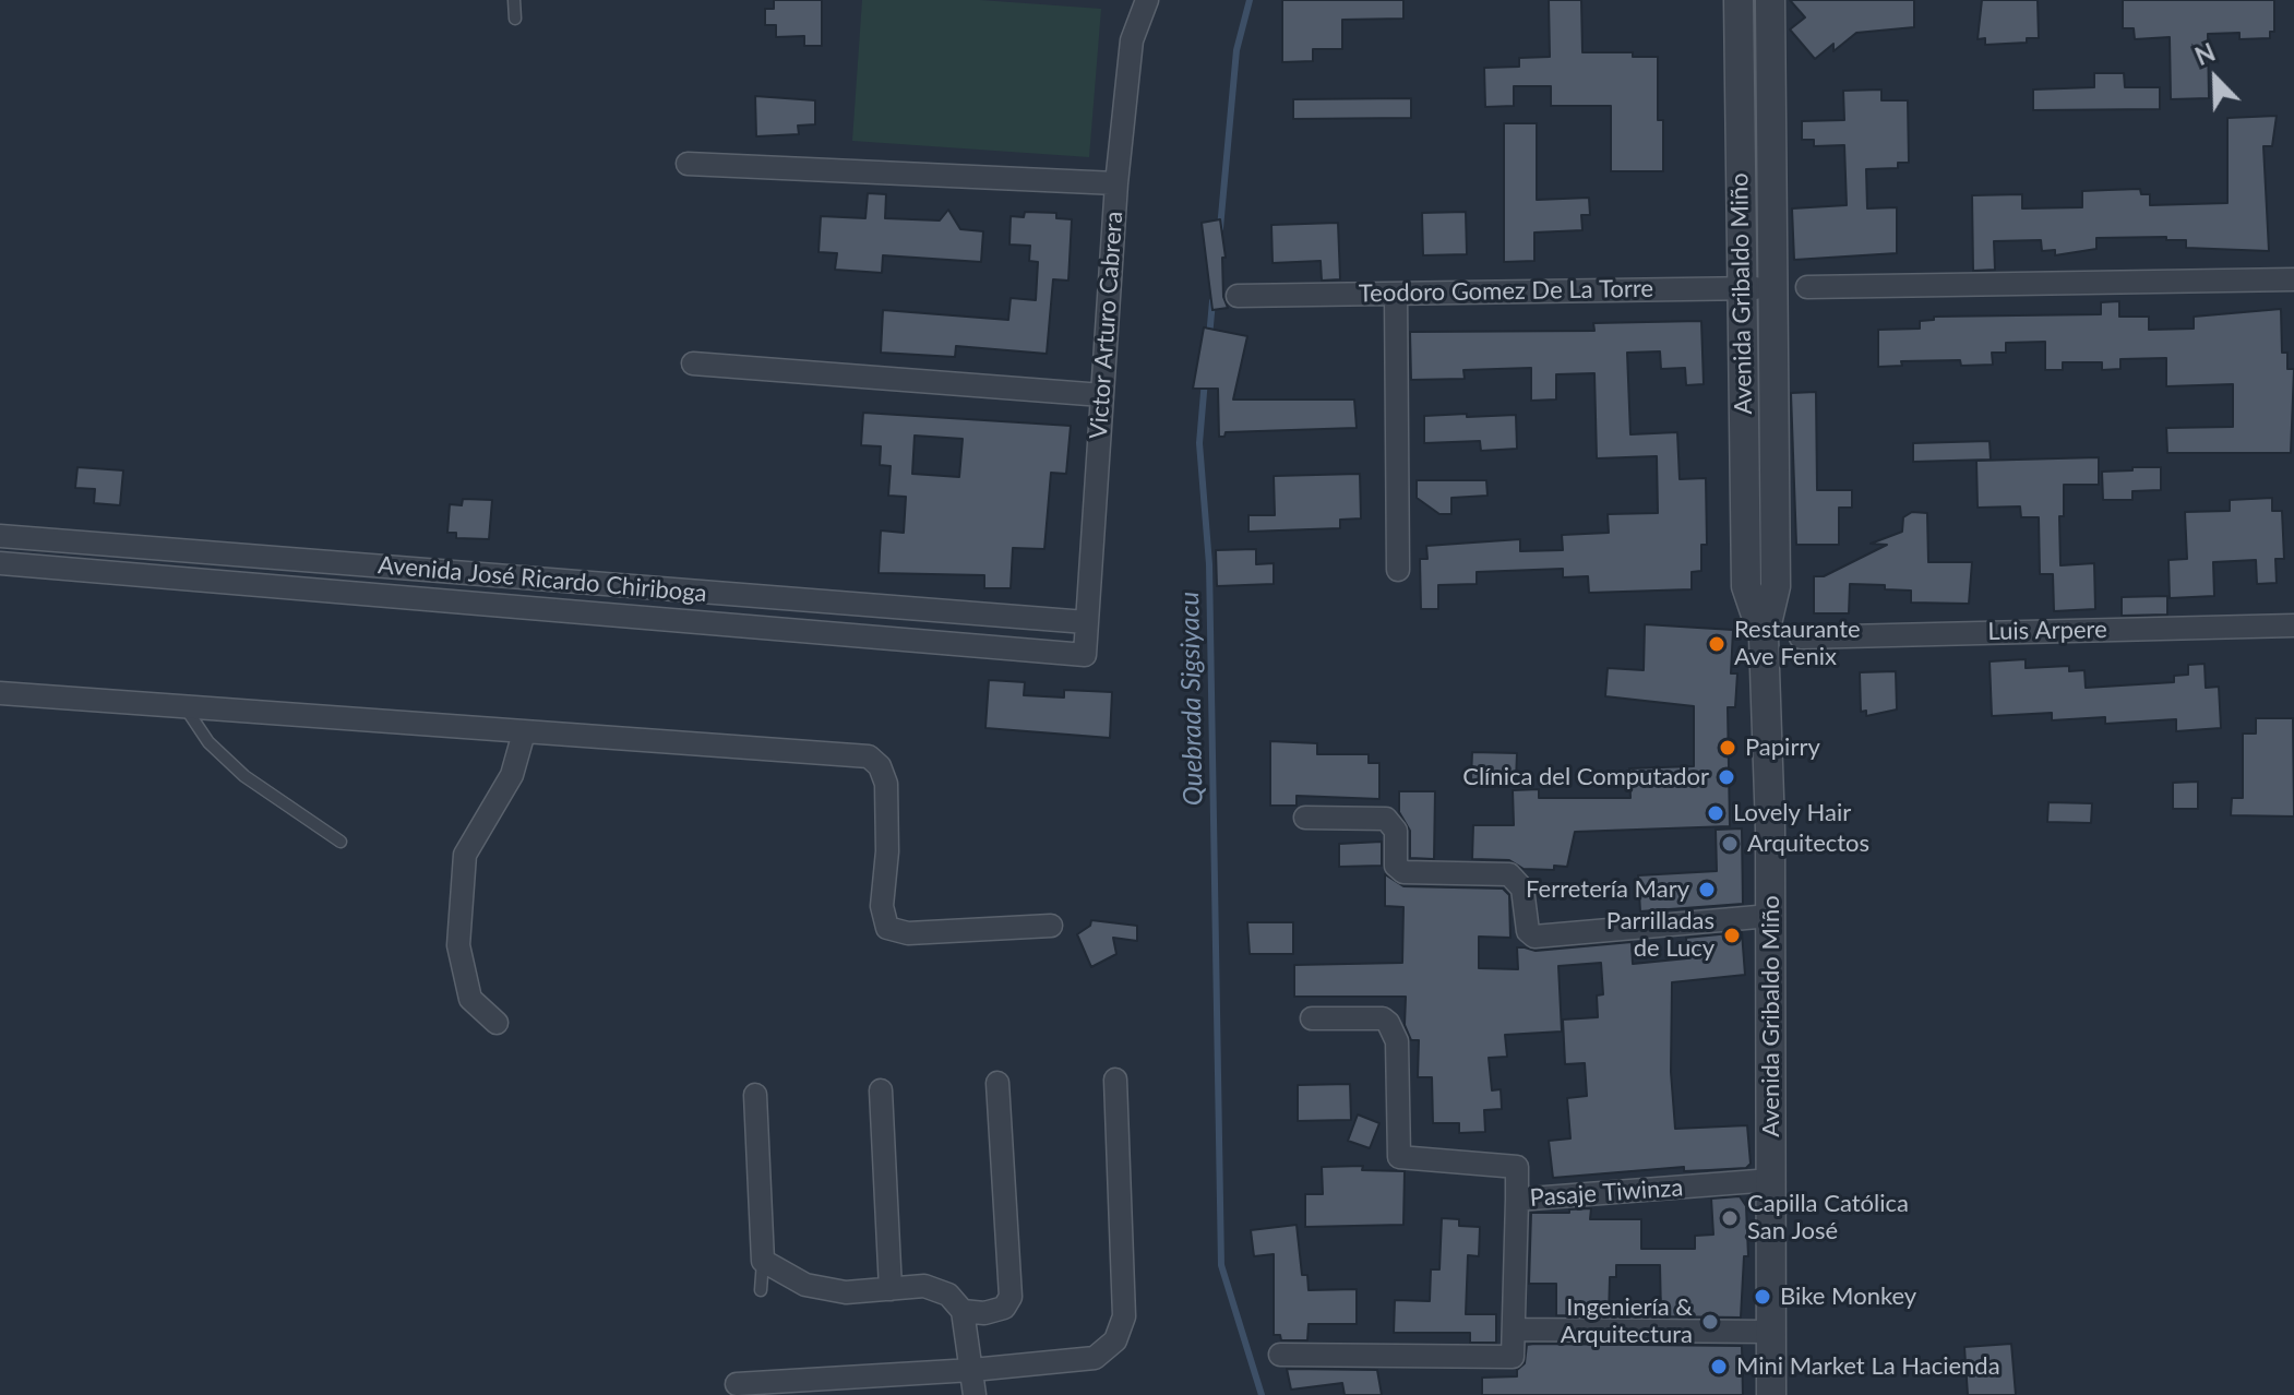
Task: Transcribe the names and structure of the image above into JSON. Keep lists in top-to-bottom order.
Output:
{
  "streets": {
    "street": [
      "Teodoro Gomez De La Torre",
      "Avenida Gribaldo Miño",
      "Victor Arturo Cabrera",
      "Avenida José Ricardo Chiriboga",
      "Luis Arpere",
      "Pasaje Tiwinza"
    ]
  },
  "crossings": [
    ["Teodoro Gomez De La Torre", "Avenida Gribaldo Miño"],
    ["Avenida Gribaldo Miño", "Pasaje Tiwinza"],
    ["Victor Arturo Cabrera", "Avenida José Ricardo Chiriboga"]
  ],
  "water": ["Quebrada Sigsiyacu"],
  "places": [
    "Restaurante Ave Fenix",
    "Papirry",
    "Clínica del Computador",
    "Lovely Hair",
    "Arquitectos",
    "Ferretería Mary",
    "Parrilladas de Lucy",
    "Capilla Católica San José",
    "Bike Monkey",
    "Ingeniería & Arquitectura",
    "Mini Market La Hacienda"
  ],
  "north": "top left"
}
